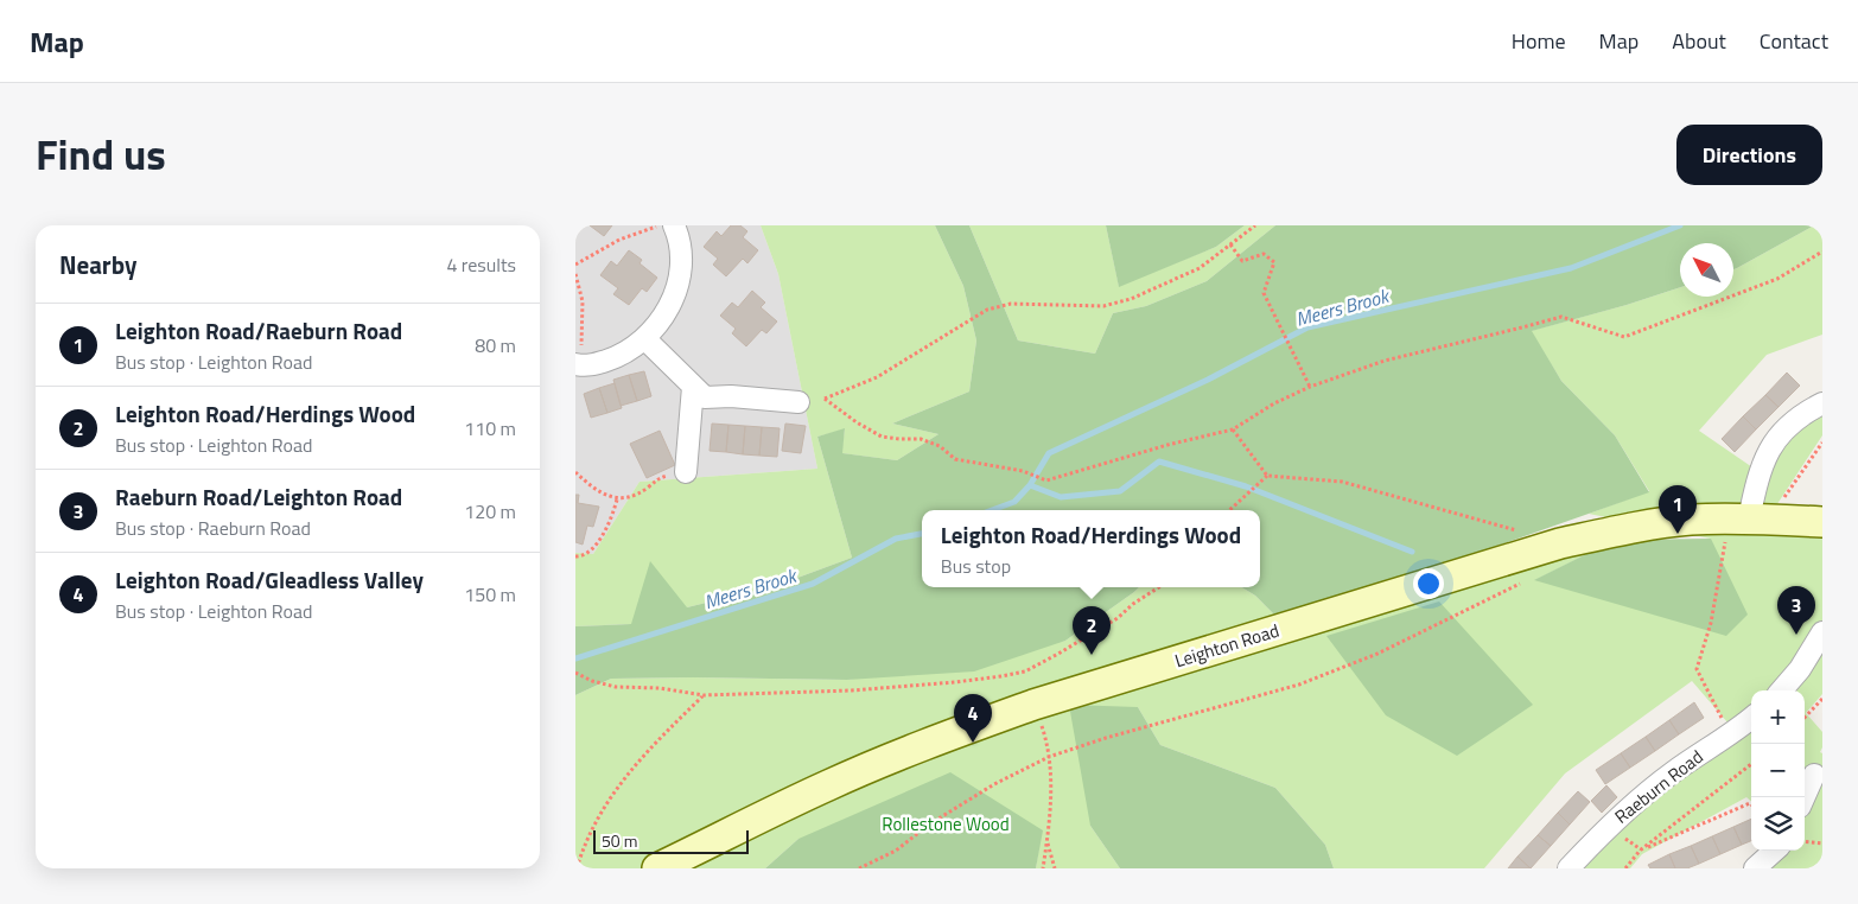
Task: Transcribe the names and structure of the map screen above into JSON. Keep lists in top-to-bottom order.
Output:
{
  "streets": {
    "street": ["Leighton Road", "Raeburn Road"]
  },
  "water": ["Meers Brook"],
  "parks": ["Rollestone Wood"],
  "scale_bar": "50 m",
  "north": "top left",
  "page": {
    "header": "Map",
    "nav": [
      "Home",
      "Map",
      "About",
      "Contact"
    ],
    "title": "Find us",
    "buttons": "Directions",
    "heading": ["Nearby", "4 results"],
    "list": [
      {
        "mark": "1",
        "name": "Leighton Road/Raeburn Road",
        "note": "Bus stop · Leighton Road",
        "value": "80 m"
      },
      {
        "mark": "2",
        "name": "Leighton Road/Herdings Wood",
        "note": "Bus stop · Leighton Road",
        "value": "110 m"
      },
      {
        "mark": "3",
        "name": "Raeburn Road/Leighton Road",
        "note": "Bus stop · Raeburn Road",
        "value": "120 m"
      },
      {
        "mark": "4",
        "name": "Leighton Road/Gleadless Valley",
        "note": "Bus stop · Leighton Road",
        "value": "150 m"
      }
    ],
    "pins": [
      "1",
      "3",
      "2",
      "4"
    ],
    "popup": ["Leighton Road/Herdings Wood", "Bus stop"],
    "map_buttons": ["+", "−"],
    "scale": "50 m"
  }
}
